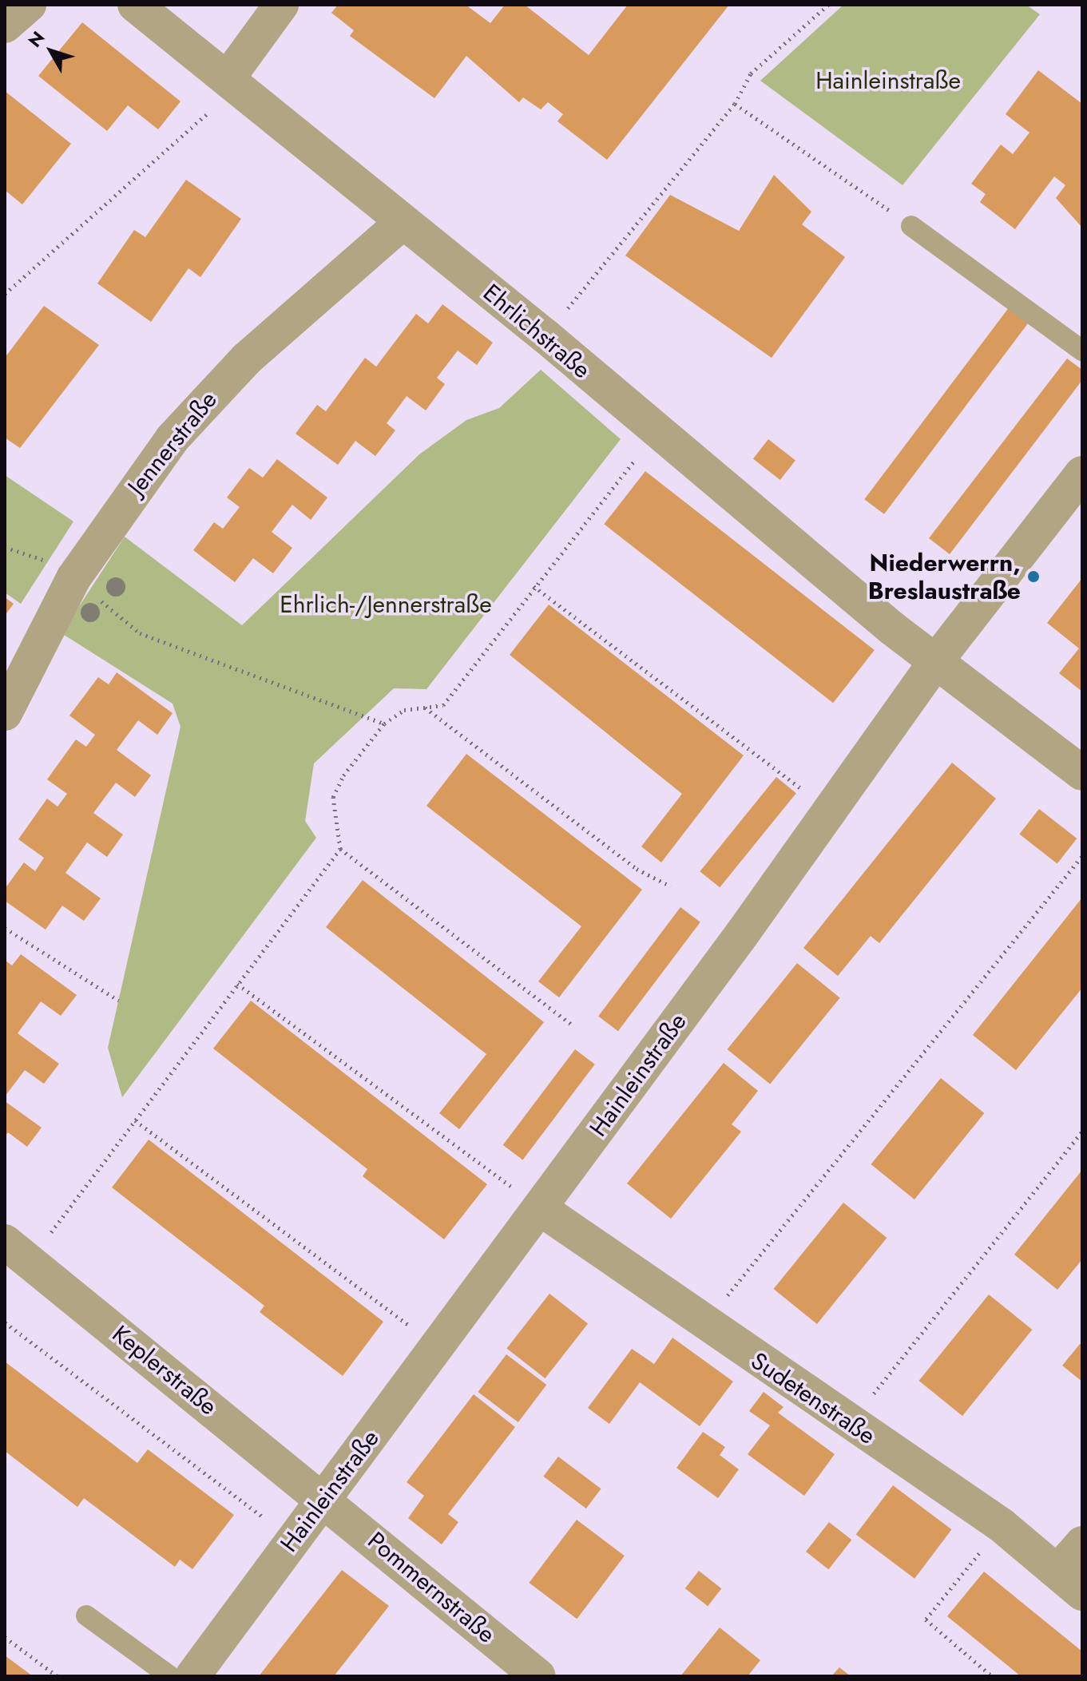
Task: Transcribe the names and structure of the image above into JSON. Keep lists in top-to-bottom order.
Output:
{
  "streets": {
    "street": [
      "Ehrlichstraße",
      "Jennerstraße",
      "Hainleinstraße",
      "Keplerstraße",
      "Sudetenstraße",
      "Pommernstraße"
    ]
  },
  "crossings": [
    ["Ehrlichstraße", "Jennerstraße"],
    ["Ehrlichstraße", "Hainleinstraße"],
    ["Hainleinstraße", "Keplerstraße"],
    ["Hainleinstraße", "Sudetenstraße"],
    ["Hainleinstraße", "Pommernstraße"],
    ["Keplerstraße", "Pommernstraße"]
  ],
  "parks": ["Hainleinstraße", "Ehrlich-/Jennerstraße"],
  "places": ["Niederwerrn, Breslaustraße"],
  "north": "top left"
}
